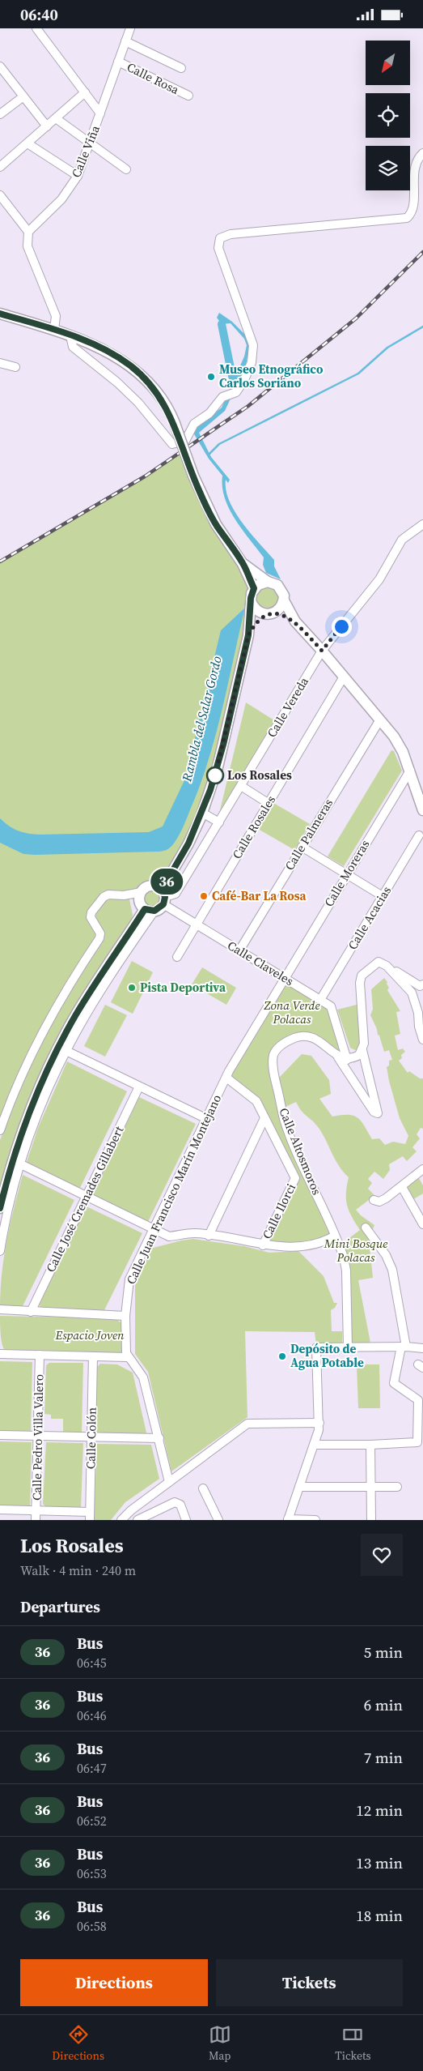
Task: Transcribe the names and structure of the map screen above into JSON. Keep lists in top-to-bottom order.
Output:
{
  "streets": {
    "street": [
      "Calle Rosa",
      "Calle Viña",
      "Calle Vereda",
      "Calle Rosales",
      "Calle Palmeras",
      "Calle Moreras",
      "Calle Acacias",
      "Calle Claveles",
      "Calle Altosmoros",
      "Calle Juan Francisco Marín Montejano",
      "Calle José Cremades Gillabert",
      "Calle Ilorci",
      "Calle Pedro Villa Valero",
      "Calle Colón"
    ]
  },
  "crossings": [
    ["Calle Rosa", "Calle Viña"],
    ["Calle Vereda", "Calle Claveles"],
    ["Calle Rosales", "Calle Claveles"],
    ["Calle Palmeras", "Calle Claveles"],
    ["Calle Moreras", "Calle Claveles"],
    ["Calle Moreras", "Calle Juan Francisco Marín Montejano"],
    ["Calle Acacias", "Calle Claveles"],
    ["Calle Claveles", "Calle Juan Francisco Marín Montejano"]
  ],
  "water": ["Rambla del Salar Gordo"],
  "parks": ["Zona Verde Polacas", "Mini Bosque Polacas", "Espacio Joven"],
  "places": [
    "Museo Etnográfico Carlos Soriano",
    "Los Rosales",
    "Café-Bar La Rosa",
    "Pista Deportiva",
    "Depósito de Agua Potable"
  ],
  "lines": ["bus line 36"],
  "north": "bottom left",
  "page": {
    "status": "06:40",
    "on_map": "36",
    "heading": [
      ["Los Rosales", "Walk · 4 min · 240 m"],
      "Departures"
    ],
    "list": [
      {
        "mark": "36",
        "name": "Bus",
        "note": "06:45",
        "value": "5 min"
      },
      {
        "mark": "36",
        "name": "Bus",
        "note": "06:46",
        "value": "6 min"
      },
      {
        "mark": "36",
        "name": "Bus",
        "note": "06:47",
        "value": "7 min"
      },
      {
        "mark": "36",
        "name": "Bus",
        "note": "06:52",
        "value": "12 min"
      },
      {
        "mark": "36",
        "name": "Bus",
        "note": "06:53",
        "value": "13 min"
      },
      {
        "mark": "36",
        "name": "Bus",
        "note": "06:58",
        "value": "18 min"
      }
    ],
    "buttons": ["Directions", "Tickets"],
    "tabs": ["Directions", "Map", "Tickets"]
  }
}
